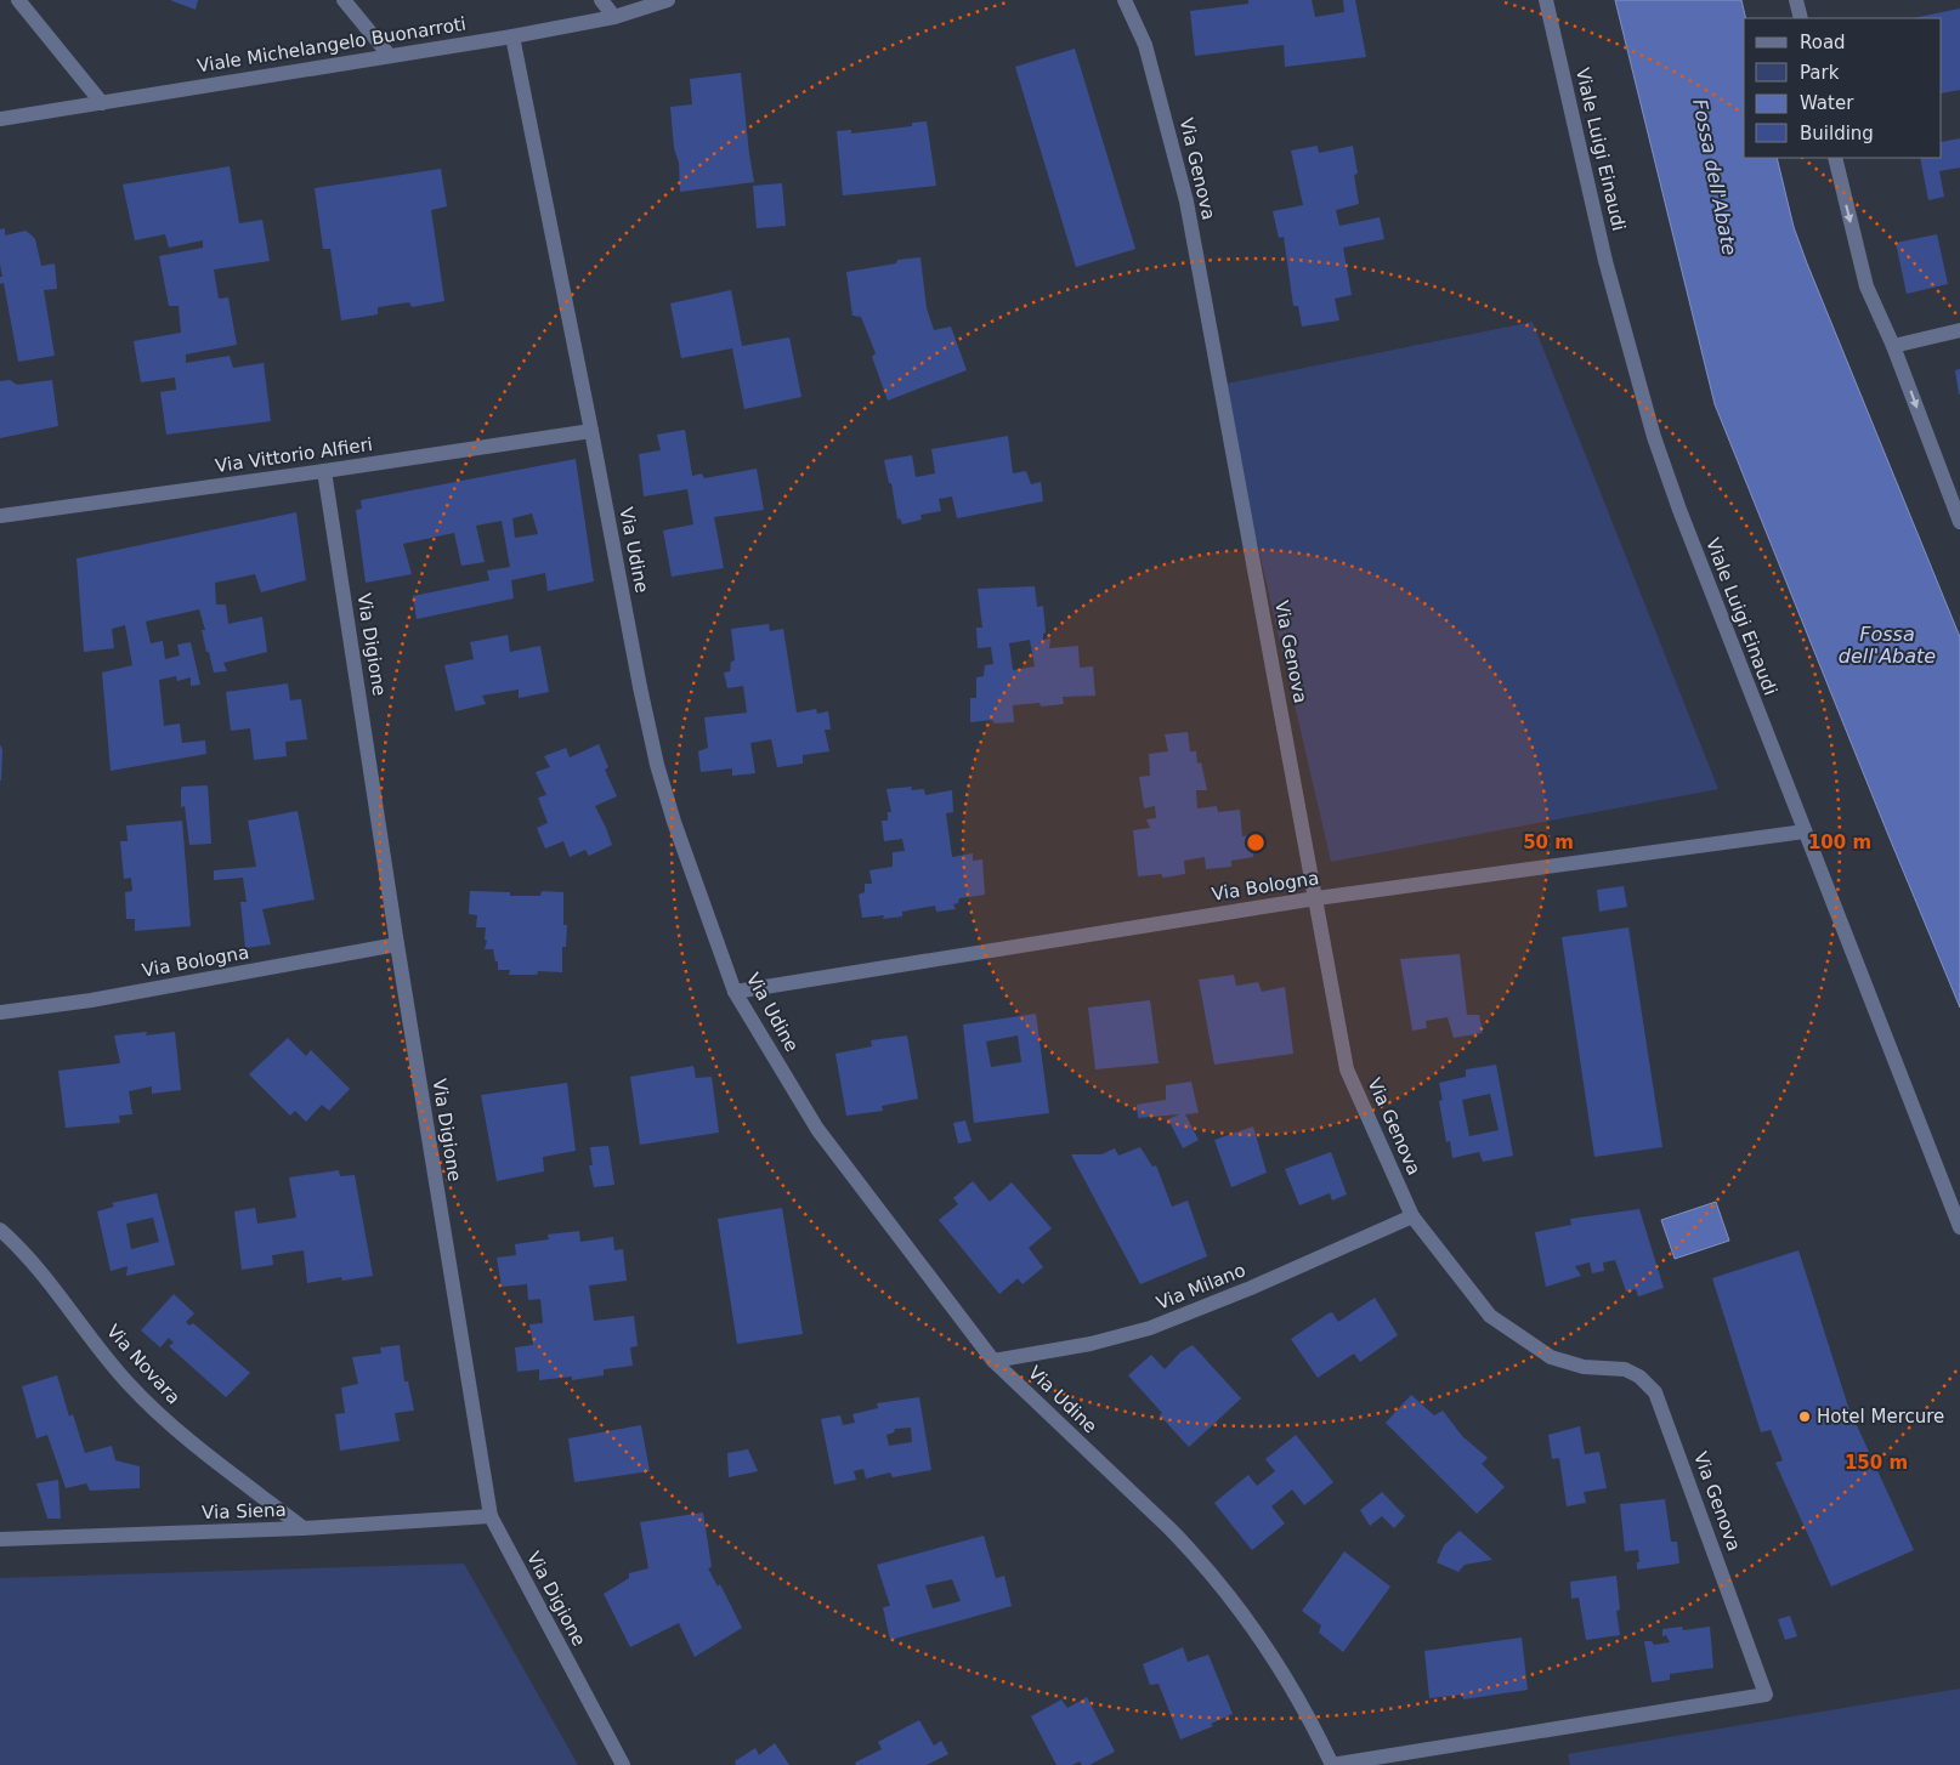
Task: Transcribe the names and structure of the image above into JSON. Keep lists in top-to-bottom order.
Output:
{
  "streets": {
    "street": [
      "Viale Michelangelo Buonarroti",
      "Viale Luigi Einaudi",
      "Via Genova",
      "Via Vittorio Alfieri",
      "Via Udine",
      "Via Digione",
      "Via Bologna",
      "Via Milano",
      "Via Novara",
      "Via Siena"
    ]
  },
  "crossings": [
    ["Viale Michelangelo Buonarroti", "Via Udine"],
    ["Viale Luigi Einaudi", "Via Bologna"],
    ["Via Genova", "Via Udine"],
    ["Via Genova", "Via Bologna"],
    ["Via Genova", "Via Milano"],
    ["Via Vittorio Alfieri", "Via Udine"],
    ["Via Vittorio Alfieri", "Via Digione"],
    ["Via Udine", "Via Bologna"],
    ["Via Udine", "Via Milano"],
    ["Via Digione", "Via Bologna"],
    ["Via Digione", "Via Siena"],
    ["Via Novara", "Via Siena"]
  ],
  "water": ["Fossa dell'Abate"],
  "places": ["Hotel Mercure"],
  "legend": [
    "Road",
    "Park",
    "Water",
    "Building"
  ],
  "rings": ["50 m", "100 m", "150 m"]
}
